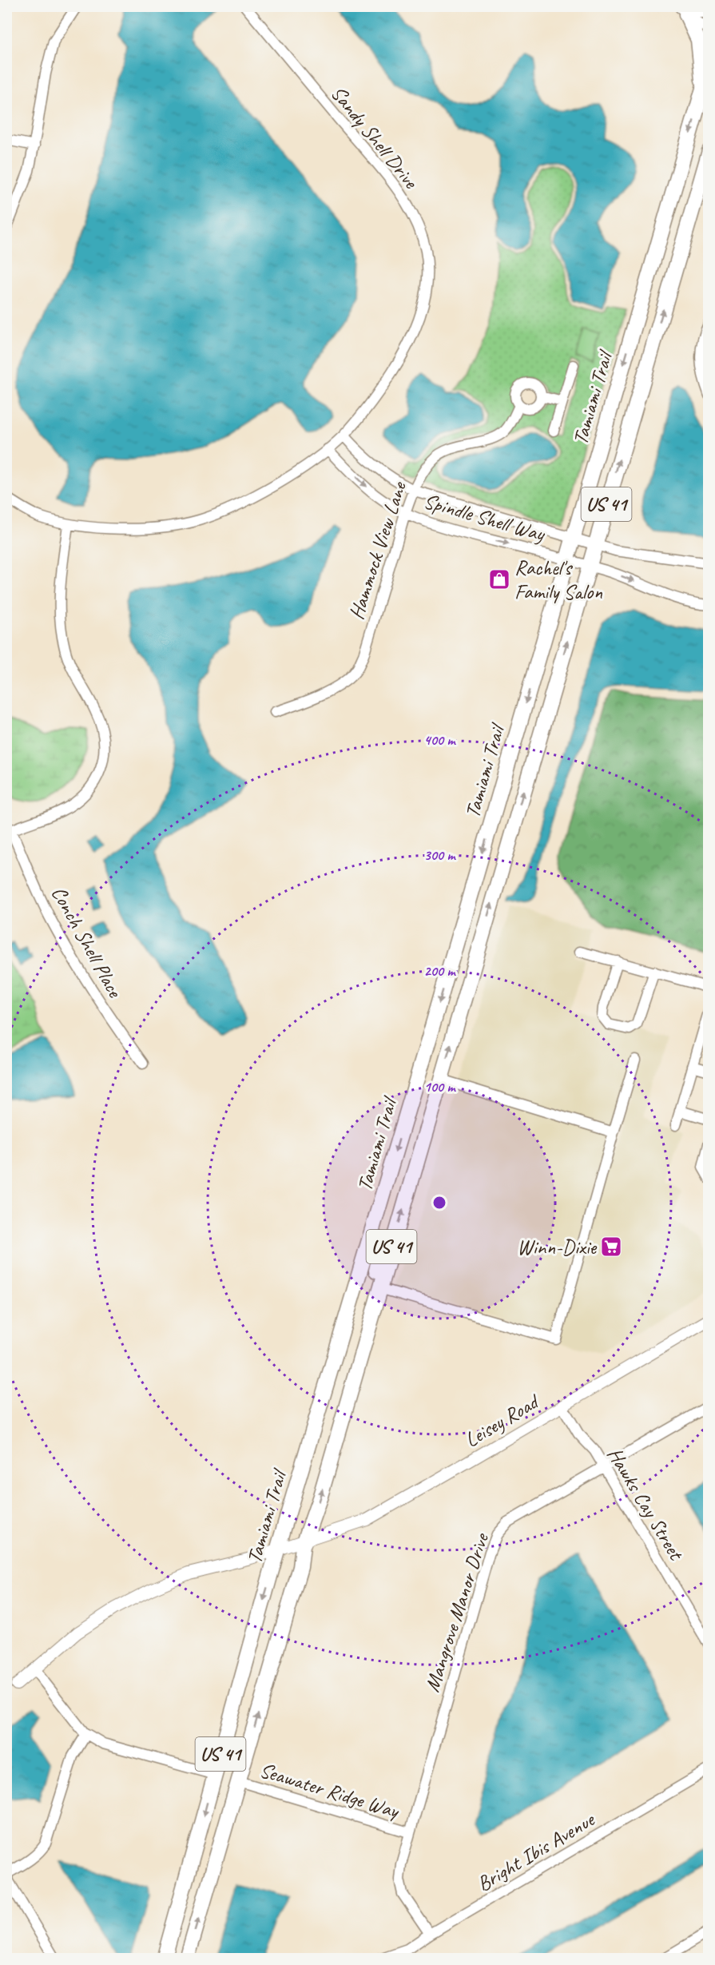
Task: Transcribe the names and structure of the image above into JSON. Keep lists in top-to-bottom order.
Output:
{
  "streets": {
    "main road": ["Tamiami Trail", "US 41"],
    "street": [
      "Sandy Shell Drive",
      "Spindle Shell Way",
      "Hammock View Lane",
      "Conch Shell Place",
      "Leisey Road",
      "Hawks Cay Street",
      "Mangrove Manor Drive",
      "Seawater Ridge Way",
      "Bright Ibis Avenue"
    ]
  },
  "crossings": [
    ["Sandy Shell Drive", "Spindle Shell Way"],
    ["Tamiami Trail", "Spindle Shell Way"],
    ["Tamiami Trail", "Leisey Road"],
    ["US 41", "Spindle Shell Way"],
    ["US 41", "Leisey Road"],
    ["US 41", "Seawater Ridge Way"],
    ["Spindle Shell Way", "Hammock View Lane"],
    ["Leisey Road", "Hawks Cay Street"],
    ["Hawks Cay Street", "Mangrove Manor Drive"],
    ["Mangrove Manor Drive", "Seawater Ridge Way"],
    ["Mangrove Manor Drive", "Bright Ibis Avenue"]
  ],
  "places": {
    "shop": ["Rachel's Family Salon"],
    "supermarket": ["Winn-Dixie"]
  },
  "rings": [
    "400 m",
    "300 m",
    "200 m",
    "100 m"
  ]
}
